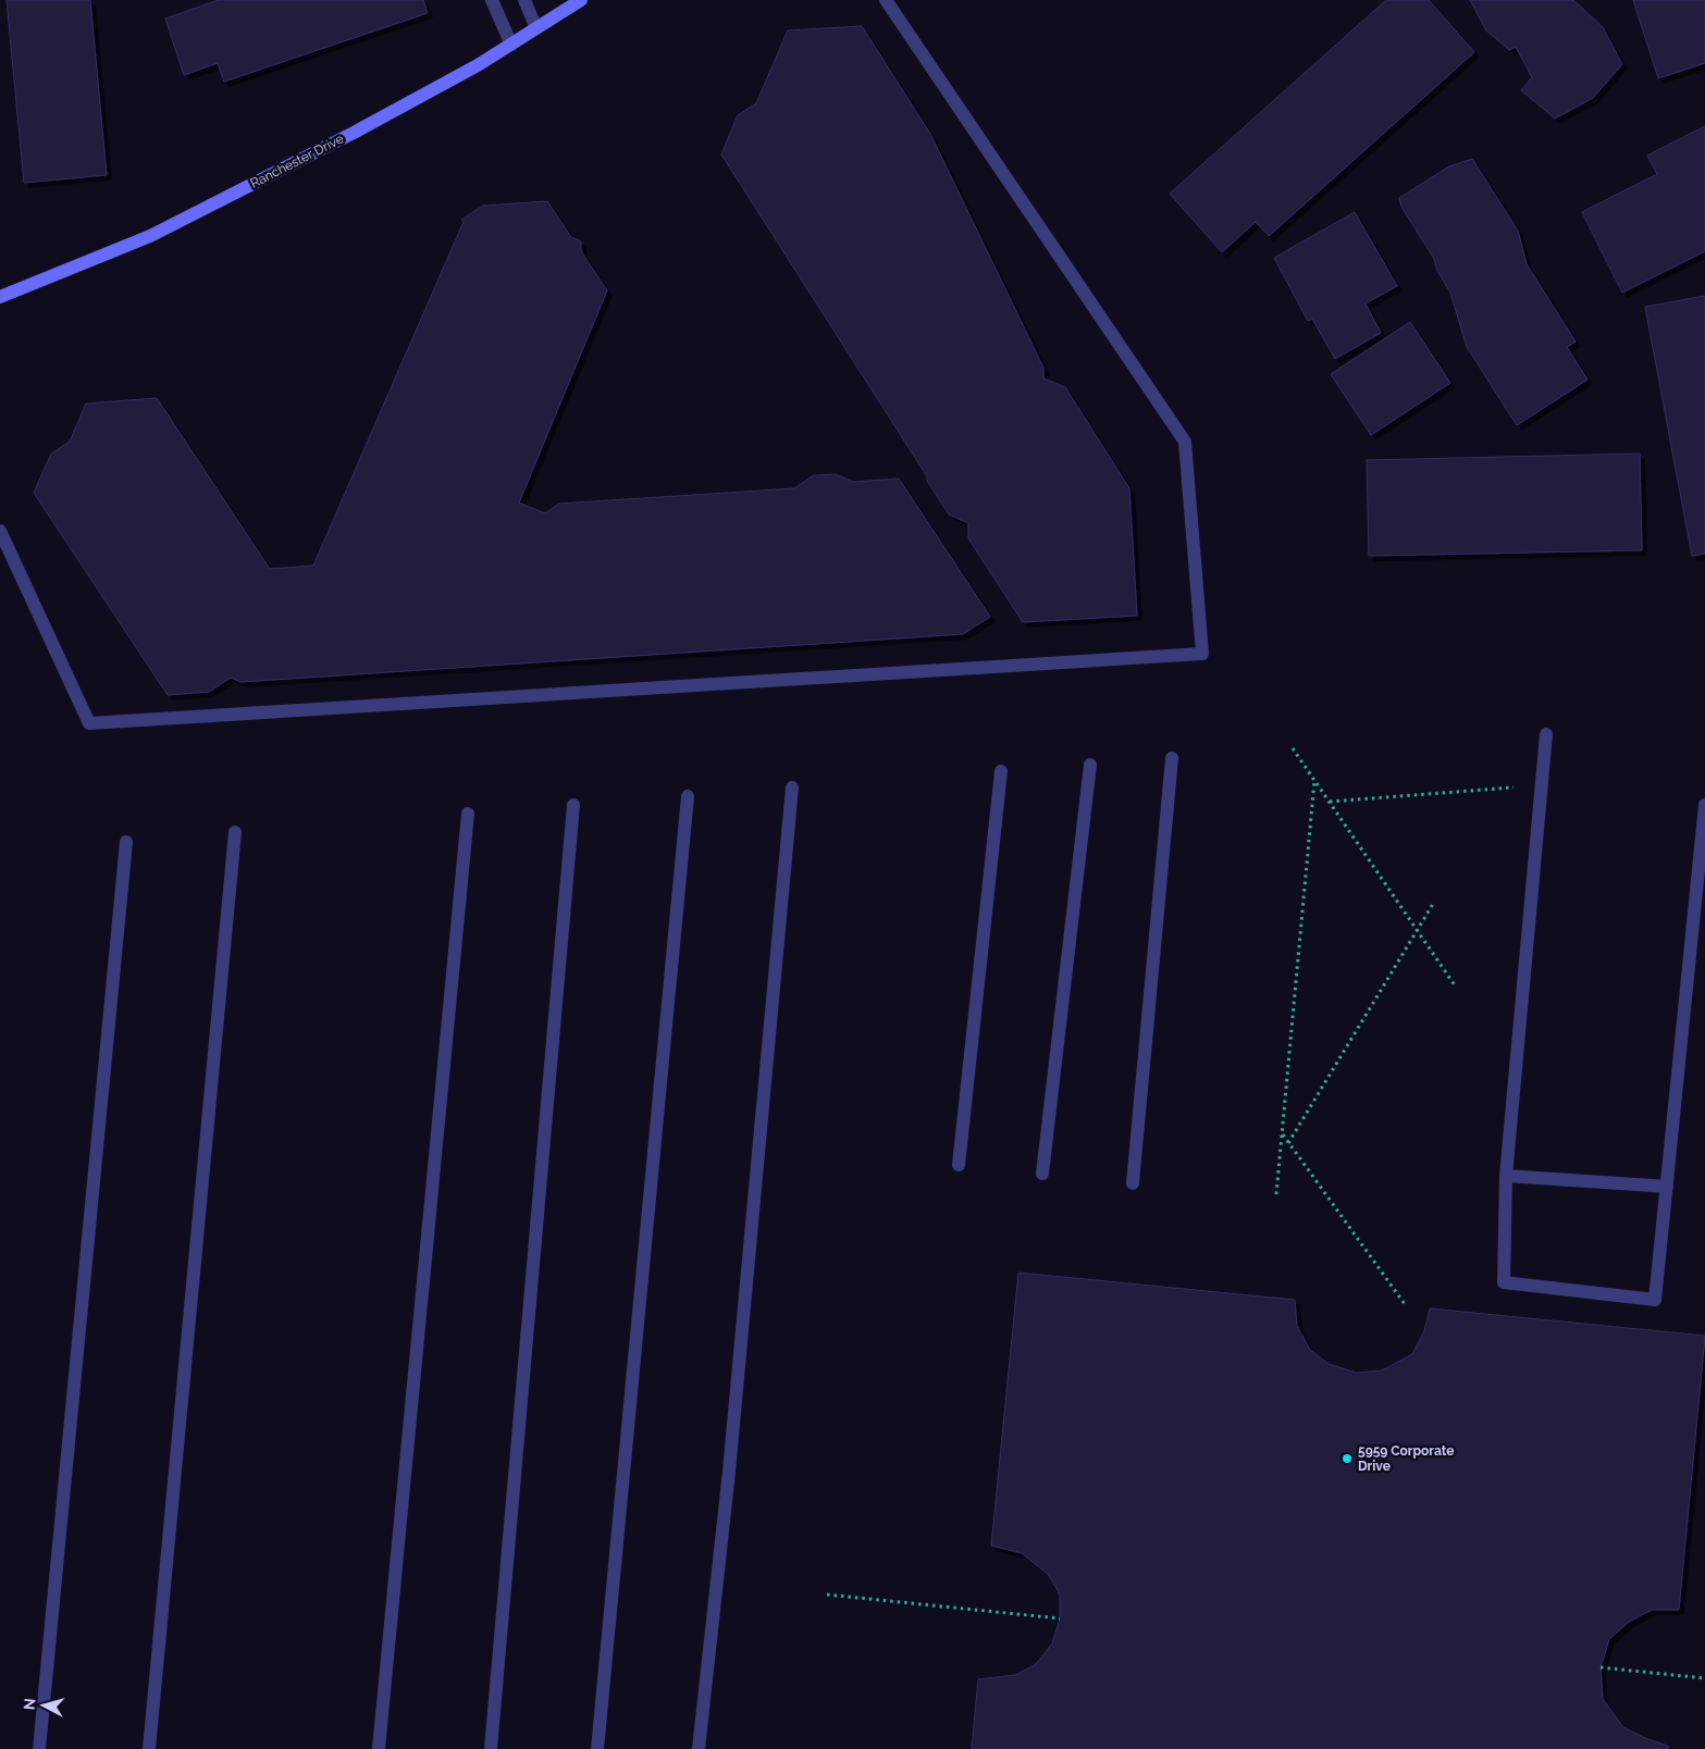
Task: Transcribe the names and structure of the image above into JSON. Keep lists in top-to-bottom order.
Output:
{
  "streets": {
    "street": ["Ranchester Drive"]
  },
  "places": ["5959 Corporate Drive"],
  "north": "left"
}
